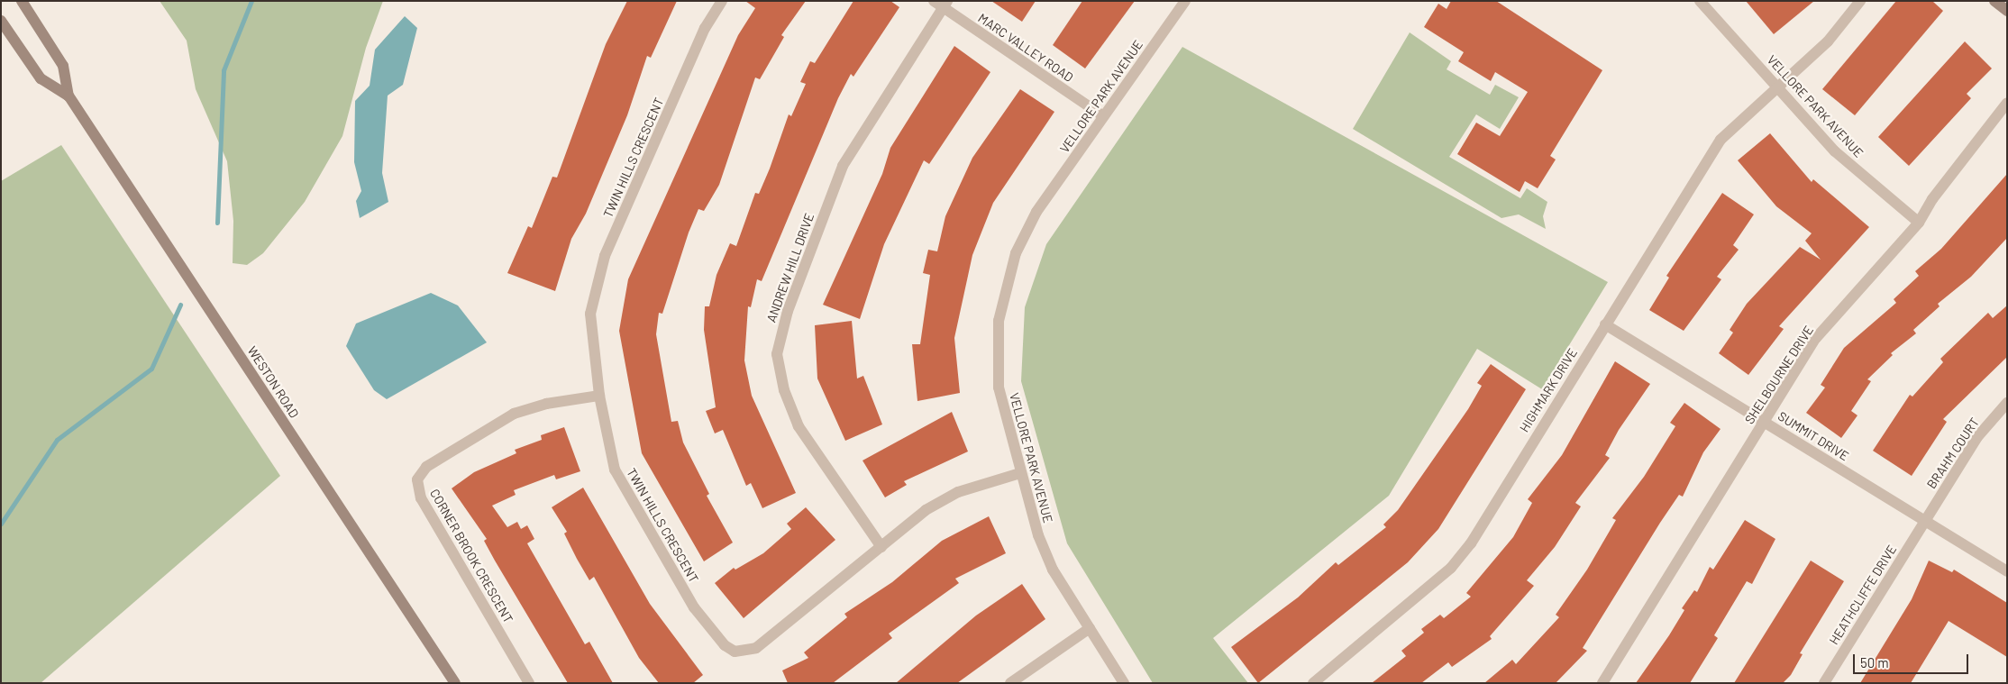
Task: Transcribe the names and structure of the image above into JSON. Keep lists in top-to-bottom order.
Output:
{
  "streets": {
    "main road": ["WESTON ROAD"],
    "street": [
      "MARC VALLEY ROAD",
      "VELLORE PARK AVENUE",
      "TWIN HILLS CRESCENT",
      "ANDREW HILL DRIVE",
      "SHELBOURNE DRIVE",
      "HIGHMARK DRIVE",
      "SUMMIT DRIVE",
      "BRAHM COURT",
      "CORNER BROOK CRESCENT",
      "HEATHCLIFFE DRIVE"
    ]
  },
  "crossings": [
    ["MARC VALLEY ROAD", "VELLORE PARK AVENUE"],
    ["MARC VALLEY ROAD", "ANDREW HILL DRIVE"],
    ["VELLORE PARK AVENUE", "TWIN HILLS CRESCENT"],
    ["VELLORE PARK AVENUE", "SHELBOURNE DRIVE"],
    ["VELLORE PARK AVENUE", "HIGHMARK DRIVE"],
    ["TWIN HILLS CRESCENT", "ANDREW HILL DRIVE"],
    ["TWIN HILLS CRESCENT", "CORNER BROOK CRESCENT"],
    ["SHELBOURNE DRIVE", "SUMMIT DRIVE"],
    ["HIGHMARK DRIVE", "SUMMIT DRIVE"],
    ["SUMMIT DRIVE", "BRAHM COURT"],
    ["SUMMIT DRIVE", "HEATHCLIFFE DRIVE"],
    ["BRAHM COURT", "HEATHCLIFFE DRIVE"]
  ],
  "scale_bar": "50 m"
}
